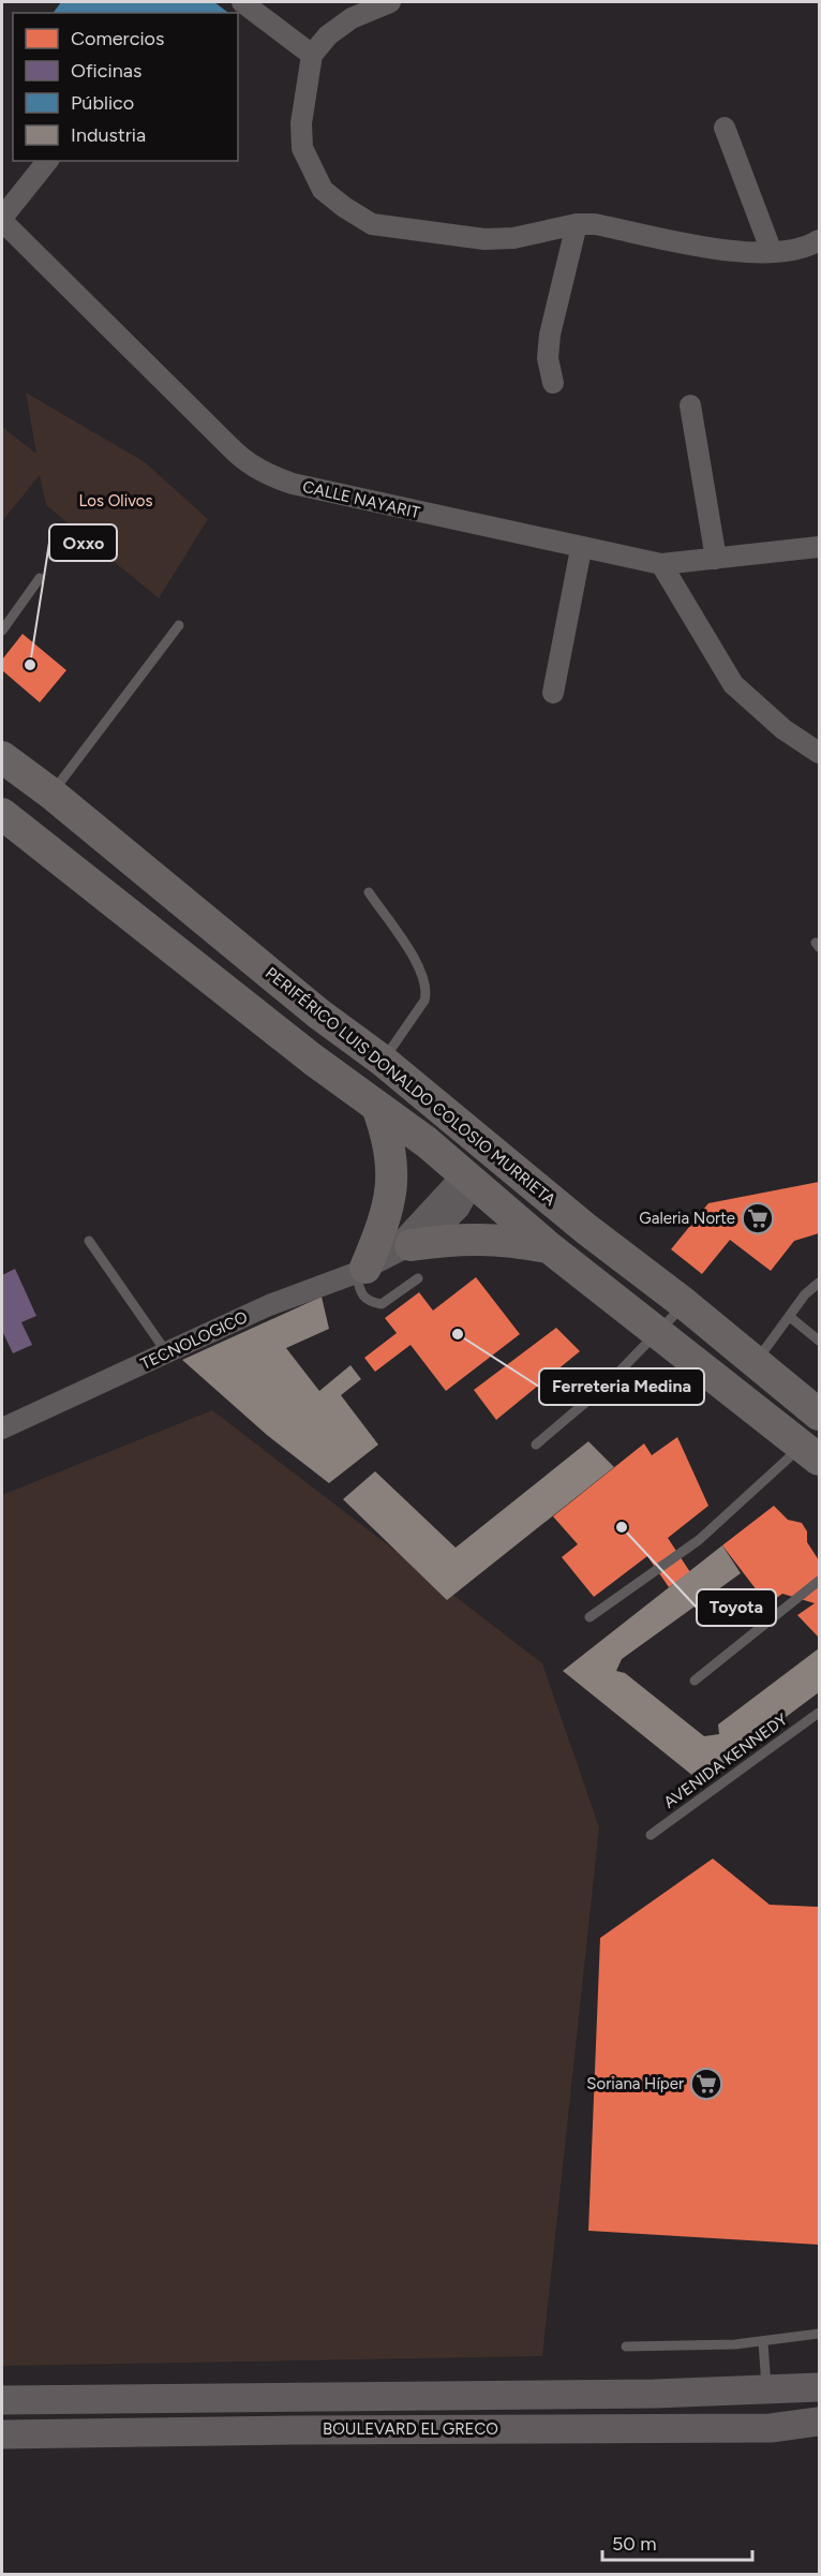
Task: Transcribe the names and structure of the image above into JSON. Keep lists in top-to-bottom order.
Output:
{
  "streets": {
    "main road": ["PERIFÉRICO LUIS DONALDO COLOSIO MURRIETA", "BOULEVARD EL GRECO"],
    "street": ["CALLE NAYARIT", "TECNOLOGICO"],
    "lane": ["AVENIDA KENNEDY"]
  },
  "crossings": [
    ["PERIFÉRICO LUIS DONALDO COLOSIO MURRIETA", "TECNOLOGICO"]
  ],
  "parks": ["Los Olivos"],
  "places": {
    "other": ["Oxxo", "Ferreteria Medina", "Toyota"],
    "supermarket": ["Galeria Norte", "Soriana Híper"]
  },
  "legend": [
    "Comercios",
    "Oficinas",
    "Público",
    "Industria"
  ],
  "scale_bar": "50 m"
}
